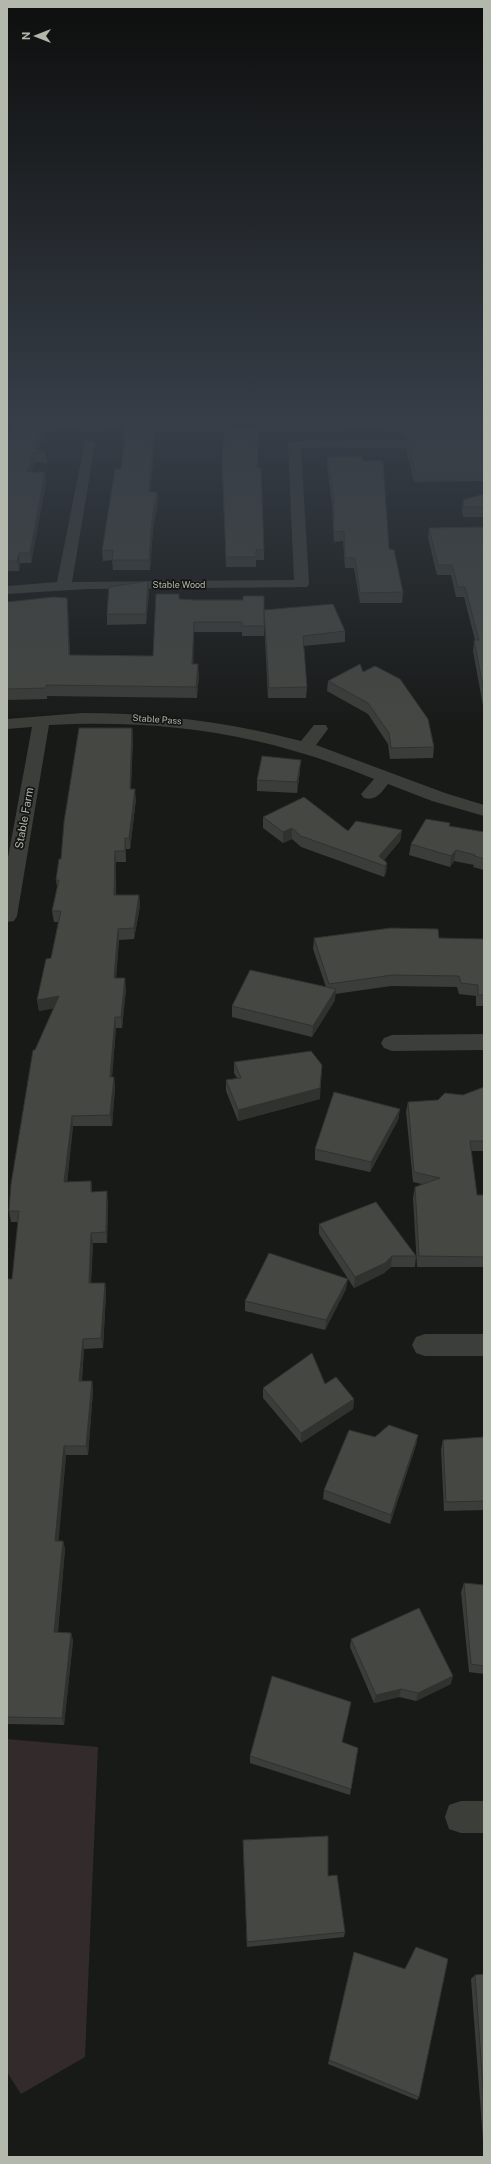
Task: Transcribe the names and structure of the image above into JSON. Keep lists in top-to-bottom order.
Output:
{
  "streets": {
    "street": ["Stable Wood", "Stable Pass", "Stable Farm"]
  },
  "crossings": [
    ["Stable Pass", "Stable Farm"]
  ],
  "north": "left"
}
